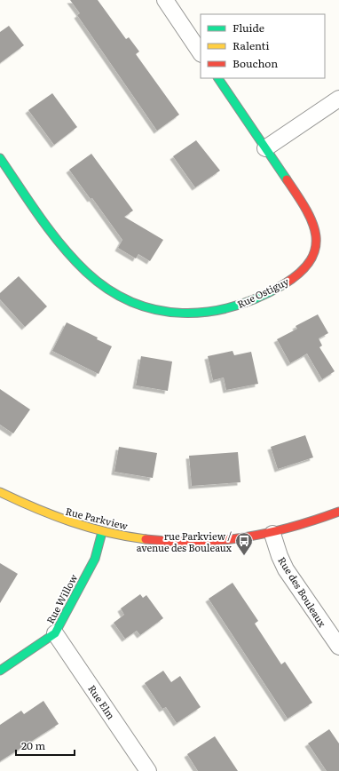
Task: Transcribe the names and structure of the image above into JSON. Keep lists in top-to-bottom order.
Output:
{
  "streets": {
    "street": [
      "Rue Ostiguy",
      "Rue Parkview",
      "Rue des Bouleaux",
      "Rue Willow",
      "Rue Elm"
    ]
  },
  "crossings": [
    ["Rue Parkview", "Rue des Bouleaux"],
    ["Rue Parkview", "Rue Willow"],
    ["Rue Willow", "Rue Elm"]
  ],
  "places": {
    "bus stop": ["rue Parkview / avenue des Bouleaux"]
  },
  "legend": ["Fluide", "Ralenti", "Bouchon"],
  "scale_bar": "20 m"
}
